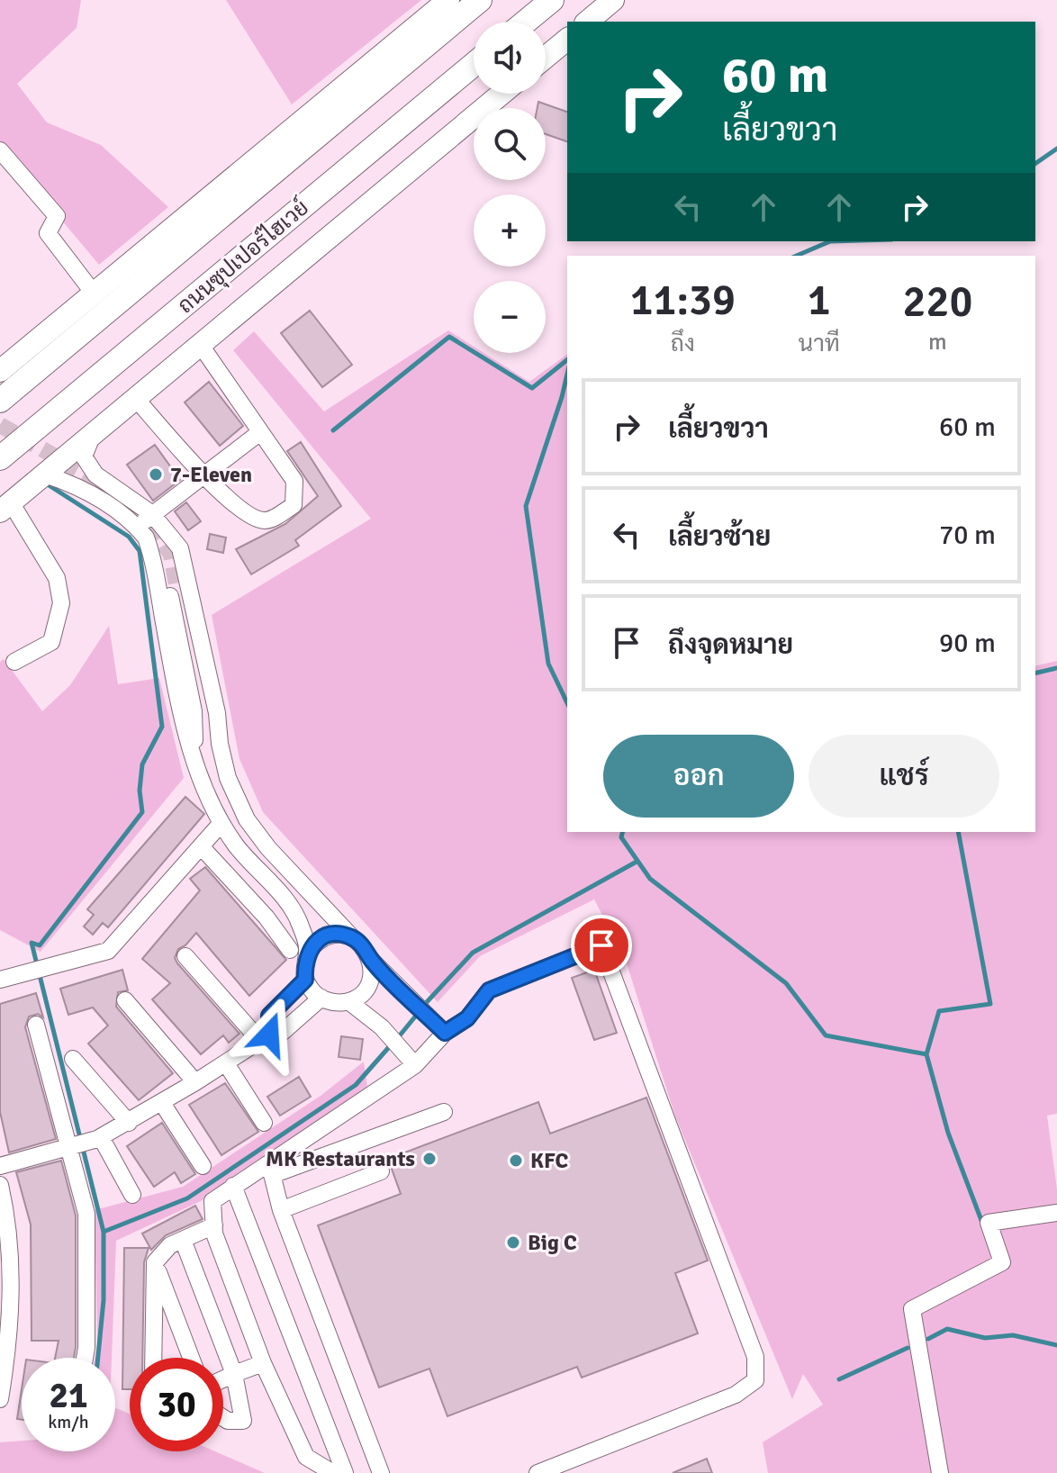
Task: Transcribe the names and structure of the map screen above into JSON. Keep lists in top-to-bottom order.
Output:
{
  "streets": {
    "highway": ["ถนนซุปเปอร์ไฮเวย์"]
  },
  "places": [
    "7-Eleven",
    "MK Restaurants",
    "KFC",
    "Big C"
  ],
  "page": {
    "map_buttons": ["+", "−"],
    "turn": ["60 m", "เลี้ยวขวา"],
    "eta": [
      "11:39",
      "ถึง",
      "1",
      "นาที",
      "220",
      "m"
    ],
    "list": [
      {
        "name": "เลี้ยวขวา",
        "value": "60 m"
      },
      {
        "name": "เลี้ยวซ้าย",
        "value": "70 m"
      },
      {
        "name": "ถึงจุดหมาย",
        "value": "90 m"
      }
    ],
    "buttons": ["ออก", "แชร์"],
    "speed": "21 km/h",
    "limit": "30"
  }
}
